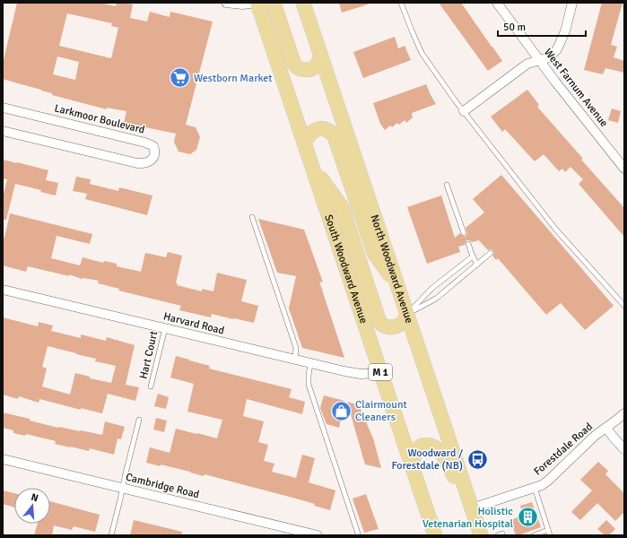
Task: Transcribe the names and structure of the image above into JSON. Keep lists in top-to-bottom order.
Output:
{
  "streets": {
    "main road": ["South Woodward Avenue", "North Woodward Avenue", "M 1"],
    "street": [
      "West Farnum Avenue",
      "Larkmoor Boulevard",
      "Harvard Road",
      "Forestdale Road",
      "Cambridge Road"
    ],
    "lane": ["Hart Court"]
  },
  "crossings": [
    ["South Woodward Avenue", "Harvard Road"],
    ["North Woodward Avenue", "Forestdale Road"],
    ["Harvard Road", "Hart Court"]
  ],
  "places": {
    "supermarket": ["Westborn Market"],
    "shop": ["Clairmount Cleaners"],
    "bus stop": ["Woodward / Forestdale (NB)"],
    "building": ["Holistic Vetenarian Hospital"]
  },
  "scale_bar": "50 m",
  "north": "top"
}
